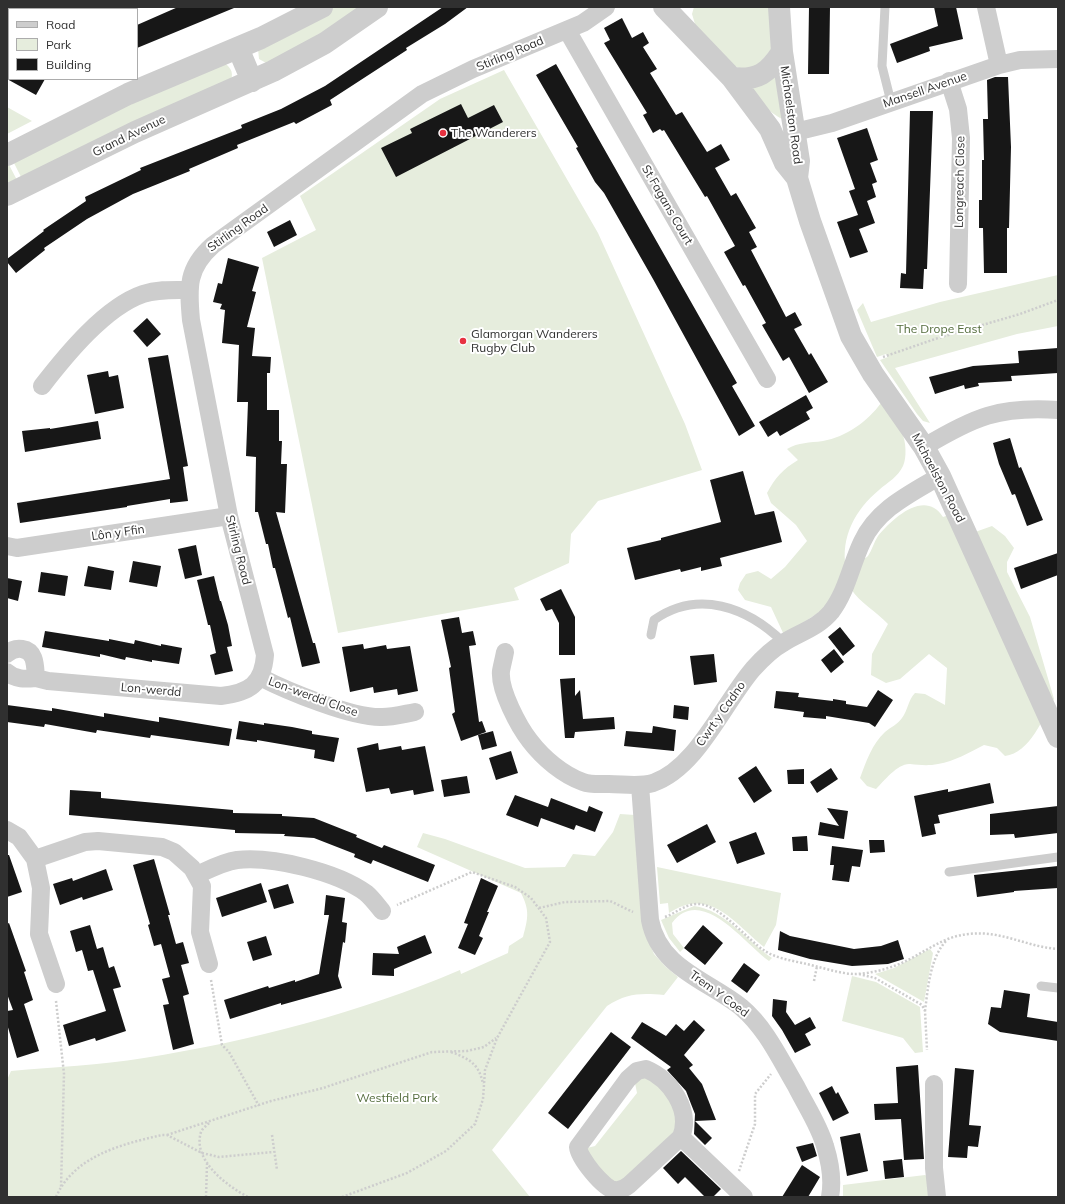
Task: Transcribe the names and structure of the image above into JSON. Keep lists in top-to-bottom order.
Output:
{
  "streets": {
    "street": [
      "Stirling Road",
      "Mansell Avenue",
      "Michaelston Road",
      "Grand Avenue",
      "Longreach Close",
      "St Fagans Court",
      "Lôn y Ffin",
      "Lon-werdd",
      "Lon-werdd Close",
      "Cwrt y Cadno",
      "Trem Y Coed"
    ]
  },
  "crossings": [
    ["Stirling Road", "St Fagans Court"],
    ["Stirling Road", "Lôn y Ffin"],
    ["Stirling Road", "Lon-werdd"],
    ["Stirling Road", "Lon-werdd Close"],
    ["Mansell Avenue", "Michaelston Road"],
    ["Mansell Avenue", "Longreach Close"],
    ["Michaelston Road", "Cwrt y Cadno"],
    ["Lon-werdd", "Lon-werdd Close"],
    ["Cwrt y Cadno", "Trem Y Coed"]
  ],
  "parks": ["The Drope East", "Westfield Park"],
  "places": ["The Wanderers", "Glamorgan Wanderers Rugby Club"],
  "legend": ["Road", "Park", "Building"]
}
